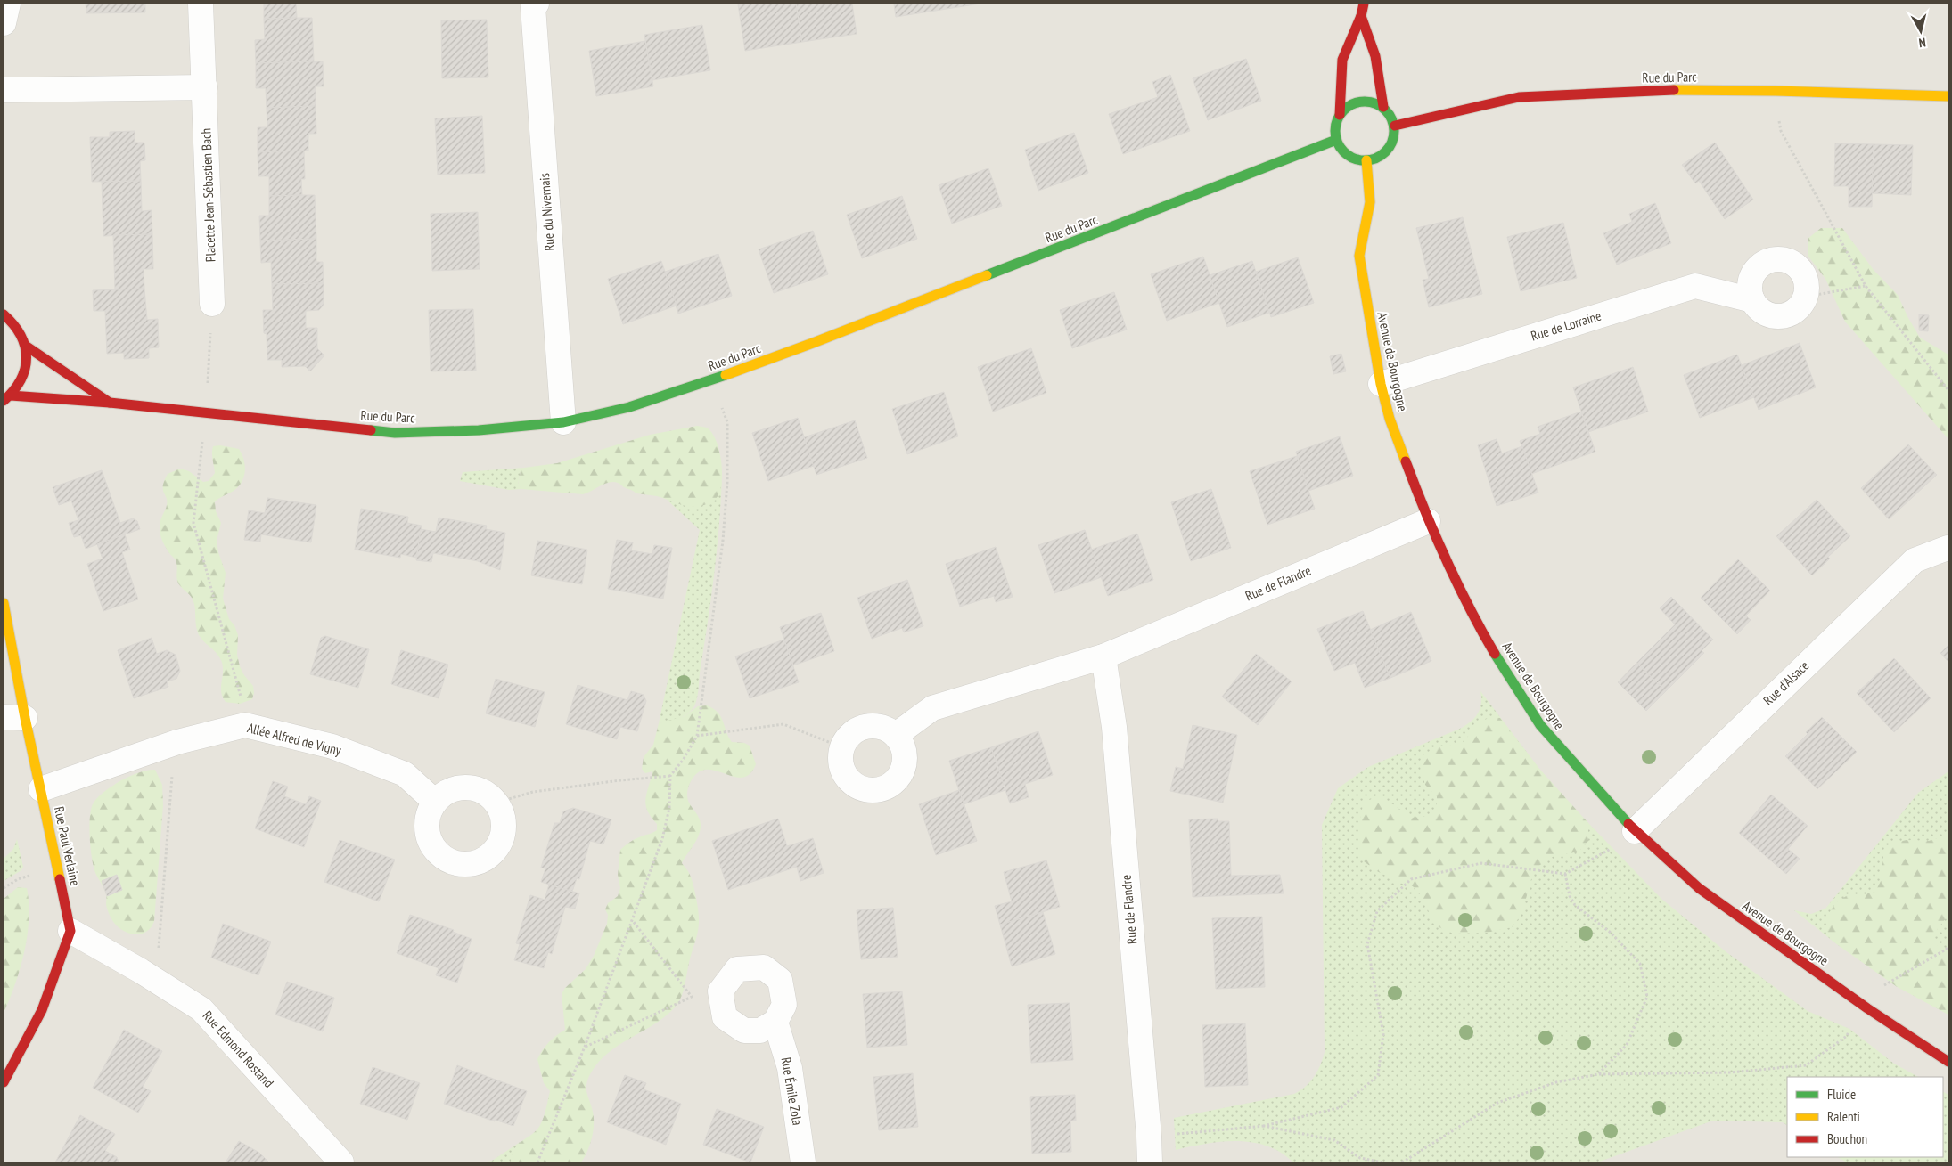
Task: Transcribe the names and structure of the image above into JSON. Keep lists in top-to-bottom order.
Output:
{
  "streets": {
    "street": [
      "Rue du Parc",
      "Placette Jean-Sébastien Bach",
      "Rue du Nivernais",
      "Rue de Lorraine",
      "Avenue de Bourgogne",
      "Rue de Flandre",
      "Rue d'Alsace",
      "Allée Alfred de Vigny",
      "Rue Paul Verlaine",
      "Rue Edmond Rostand",
      "Rue Émile Zola"
    ]
  },
  "crossings": [
    ["Rue du Parc", "Rue du Nivernais"],
    ["Rue du Parc", "Avenue de Bourgogne"],
    ["Rue de Lorraine", "Avenue de Bourgogne"],
    ["Avenue de Bourgogne", "Rue de Flandre"],
    ["Avenue de Bourgogne", "Rue d'Alsace"],
    ["Allée Alfred de Vigny", "Rue Paul Verlaine"],
    ["Rue Paul Verlaine", "Rue Edmond Rostand"]
  ],
  "legend": ["Fluide", "Ralenti", "Bouchon"],
  "north": "bottom"
}
